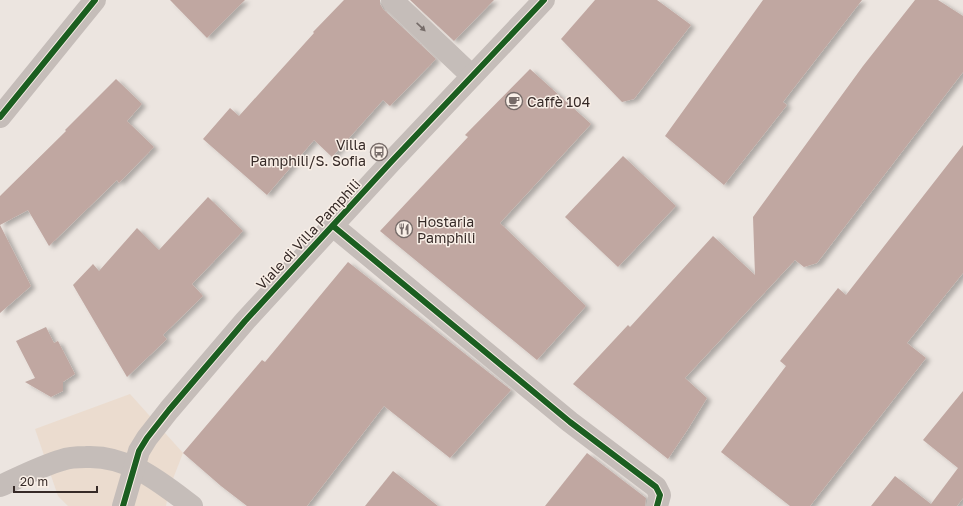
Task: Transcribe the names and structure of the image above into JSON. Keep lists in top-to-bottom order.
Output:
{
  "streets": {
    "street": ["Viale di Villa Pamphili"]
  },
  "places": {
    "cafe": ["Caffè 104"],
    "bus stop": ["Villa Pamphili/S. Sofia"],
    "restaurant": ["Hostaria Pamphili"]
  },
  "scale_bar": "20 m"
}
